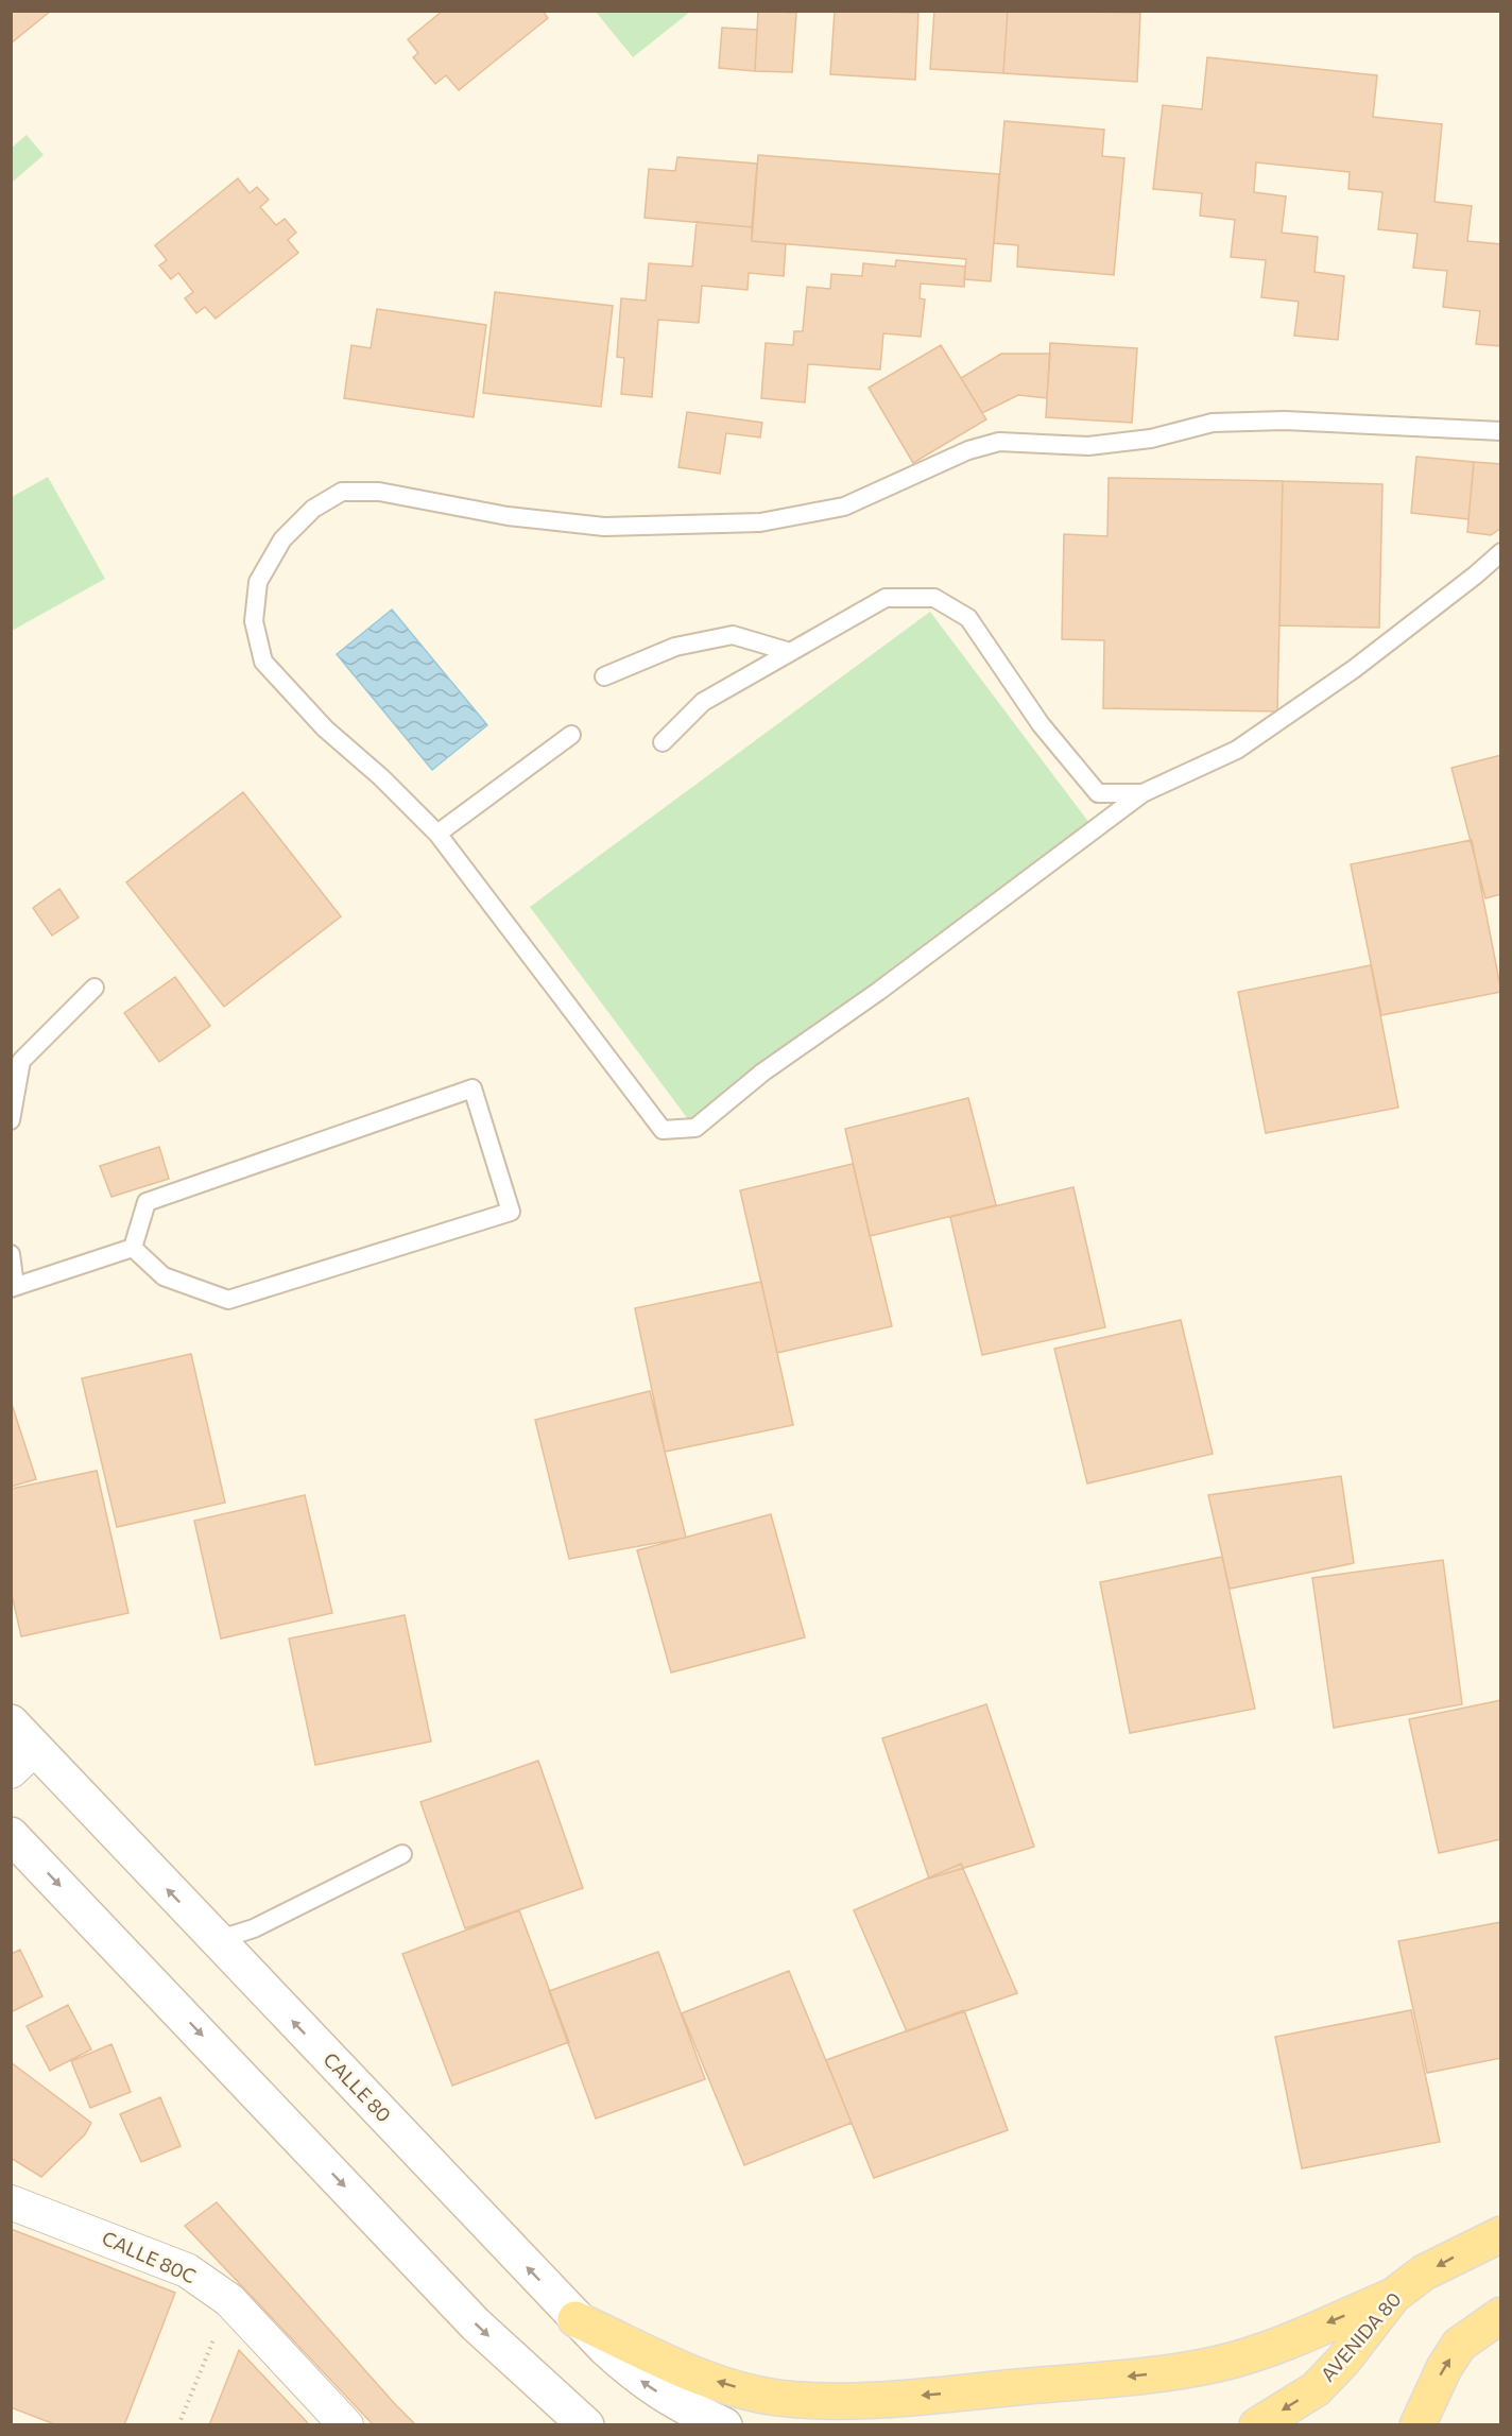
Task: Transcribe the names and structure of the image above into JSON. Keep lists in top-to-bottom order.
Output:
{
  "streets": {
    "main road": ["CALLE 80", "AVENIDA 80"],
    "street": ["CALLE 80C"]
  }
}
